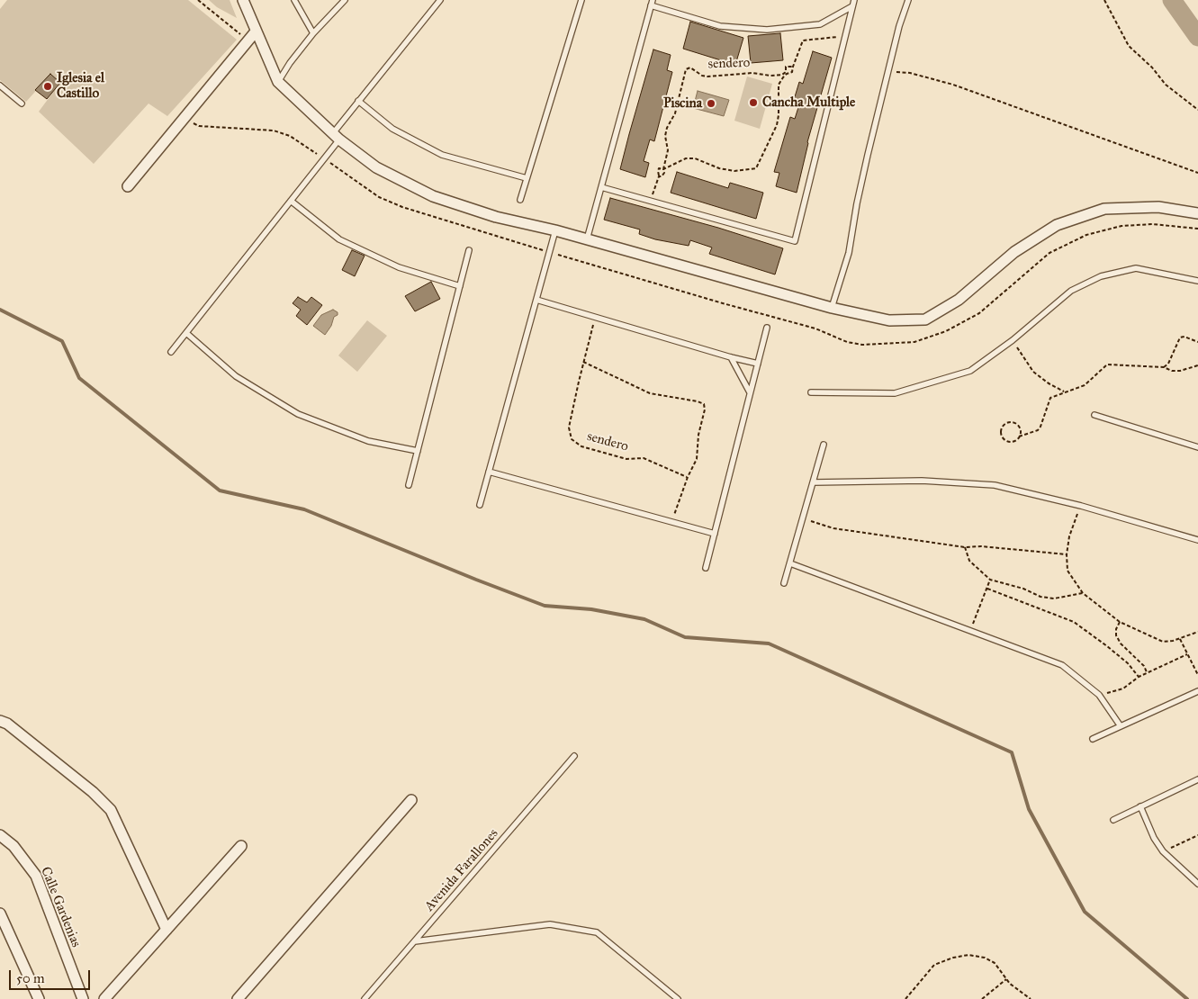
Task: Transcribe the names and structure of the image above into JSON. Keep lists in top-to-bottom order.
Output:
{
  "streets": {
    "street": ["Calle Gardenias"],
    "lane": ["Avenida Farallones"],
    "path": ["sendero"]
  },
  "places": ["Iglesia el Castillo", "Cancha Multiple", "Piscina"],
  "scale_bar": "50 m"
}
